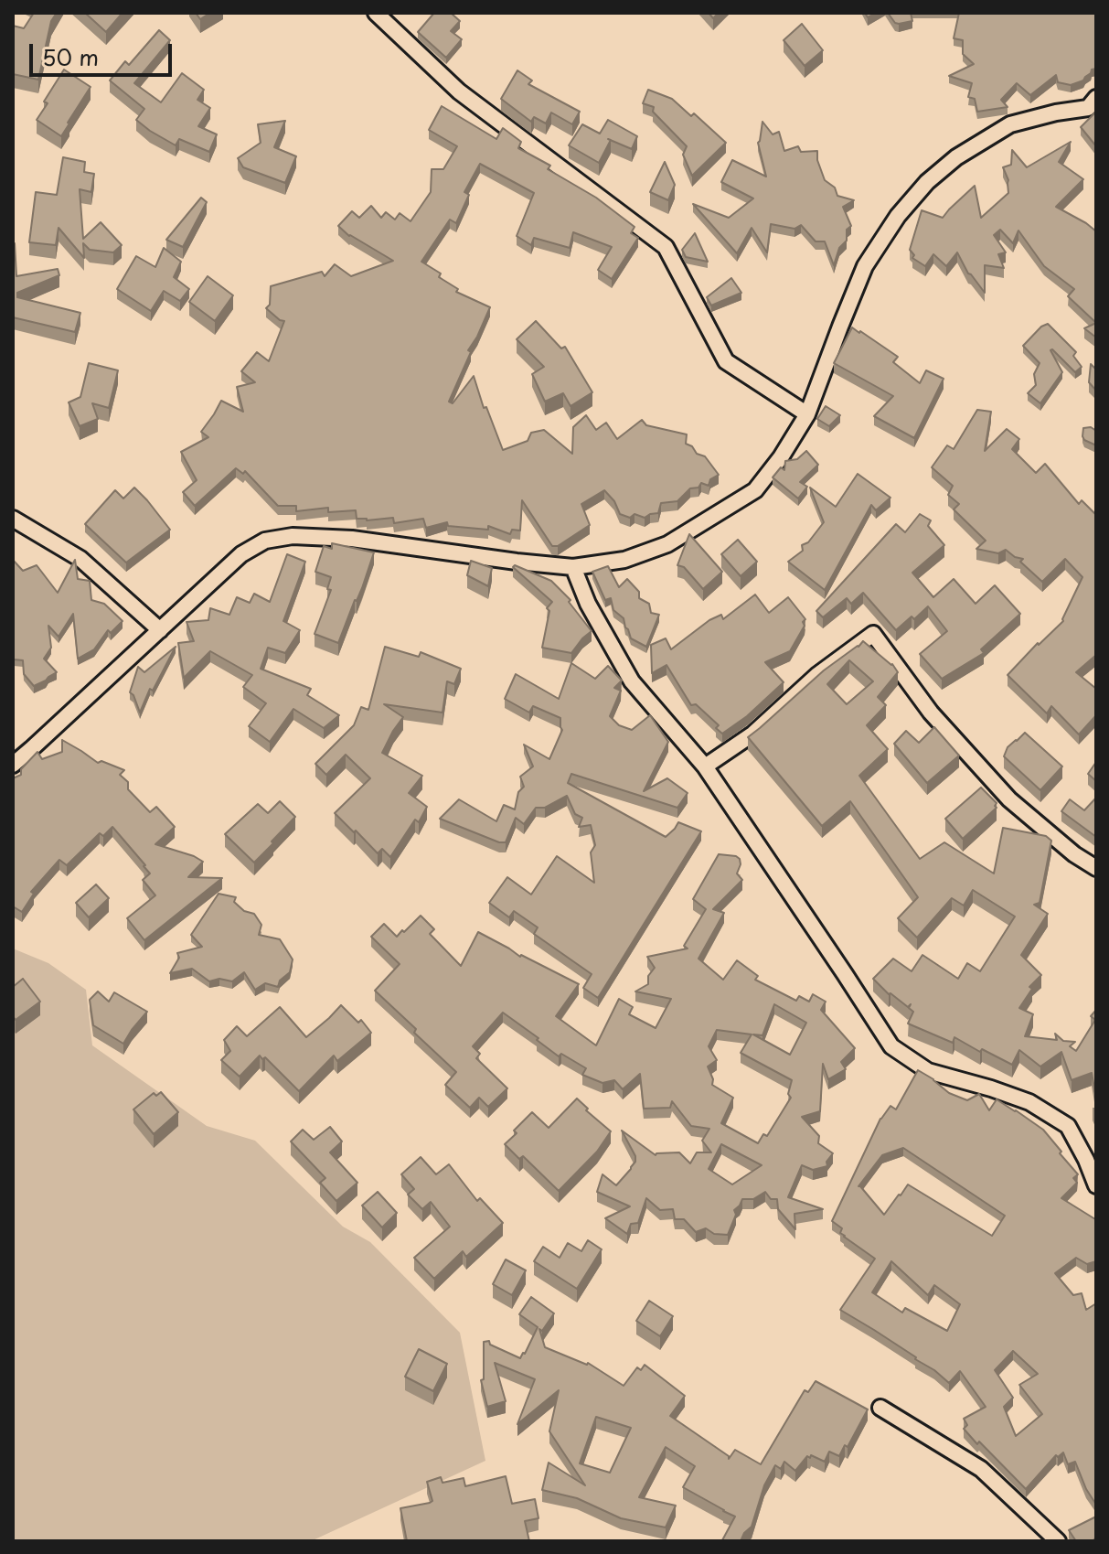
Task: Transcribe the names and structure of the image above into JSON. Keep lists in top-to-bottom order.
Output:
{
  "scale_bar": "50 m"
}
